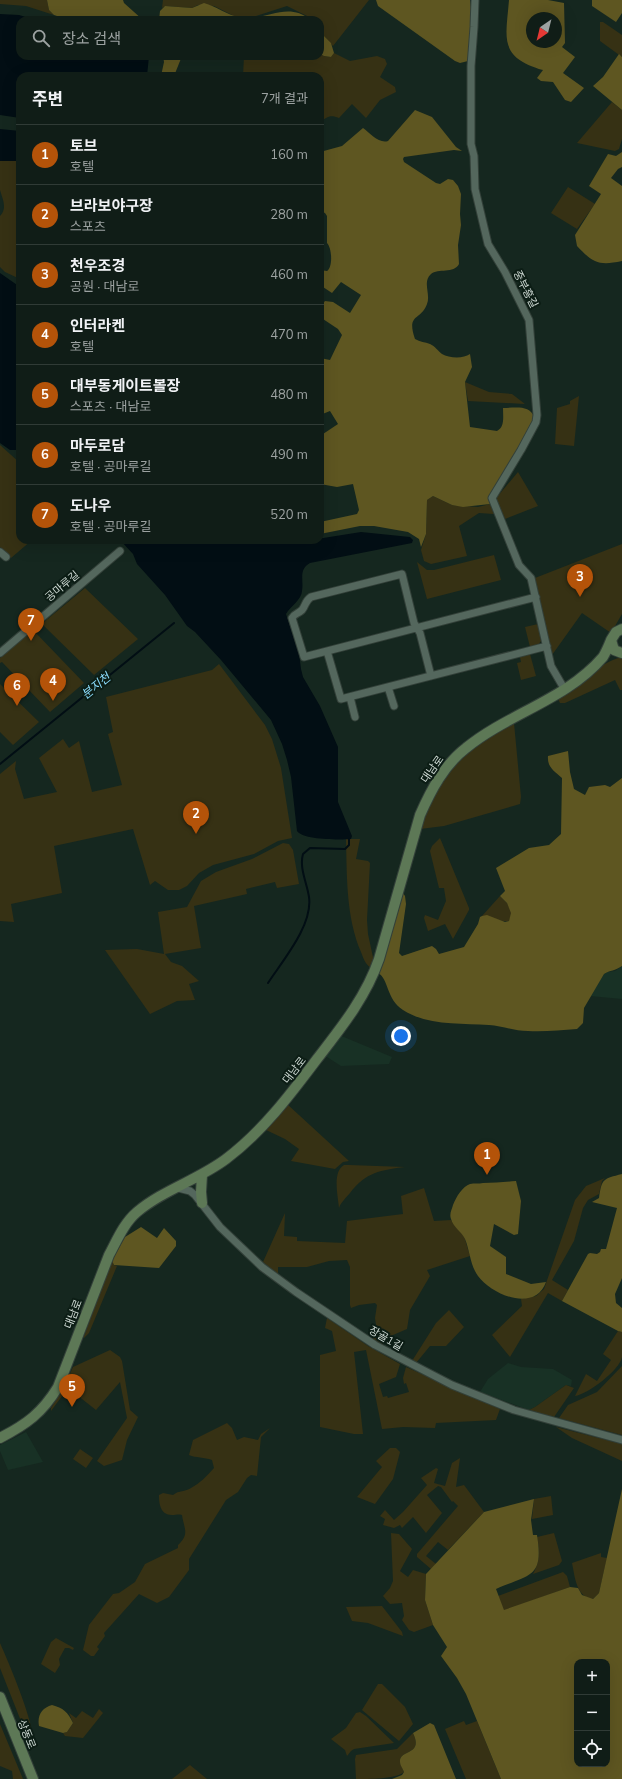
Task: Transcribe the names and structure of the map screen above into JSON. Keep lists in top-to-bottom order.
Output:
{
  "streets": {
    "street": [
      "중부흥길",
      "공마루길",
      "대남로",
      "장골1길",
      "상동로"
    ]
  },
  "crossings": [
    ["대남로", "장골1길"]
  ],
  "water": ["분지천"],
  "north": "bottom left",
  "page": {
    "search": "장소 검색",
    "heading": ["주변", "7개 결과"],
    "list": [
      {
        "mark": "1",
        "name": "토브",
        "note": "호텔",
        "value": "160 m"
      },
      {
        "mark": "2",
        "name": "브라보야구장",
        "note": "스포츠",
        "value": "280 m"
      },
      {
        "mark": "3",
        "name": "천우조경",
        "note": "공원 · 대남로",
        "value": "460 m"
      },
      {
        "mark": "4",
        "name": "인터라켄",
        "note": "호텔",
        "value": "470 m"
      },
      {
        "mark": "5",
        "name": "대부동게이트볼장",
        "note": "스포츠 · 대남로",
        "value": "480 m"
      },
      {
        "mark": "6",
        "name": "마두로담",
        "note": "호텔 · 공마루길",
        "value": "490 m"
      },
      {
        "mark": "7",
        "name": "도나우",
        "note": "호텔 · 공마루길",
        "value": "520 m"
      }
    ],
    "pins": [
      "3",
      "7",
      "4",
      "6",
      "2",
      "1",
      "5"
    ],
    "map_buttons": ["+", "−"]
  }
}
